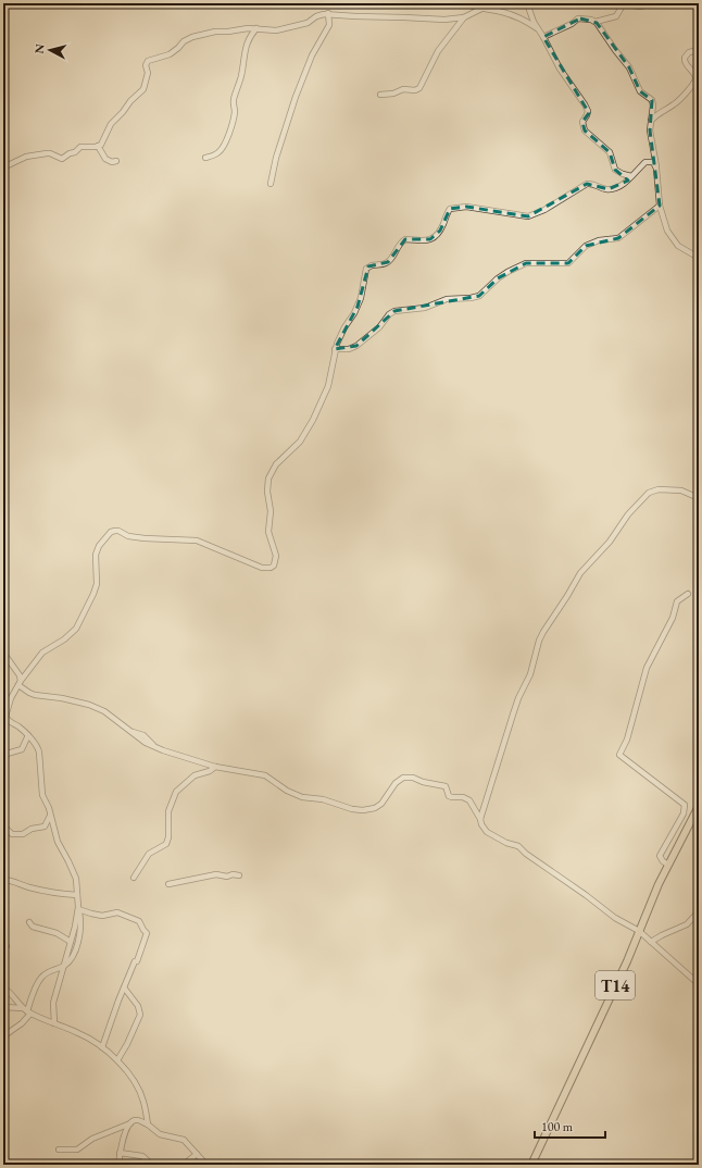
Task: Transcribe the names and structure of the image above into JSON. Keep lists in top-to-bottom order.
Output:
{
  "streets": {
    "highway": ["T14"]
  },
  "scale_bar": "100 m",
  "north": "left"
}
